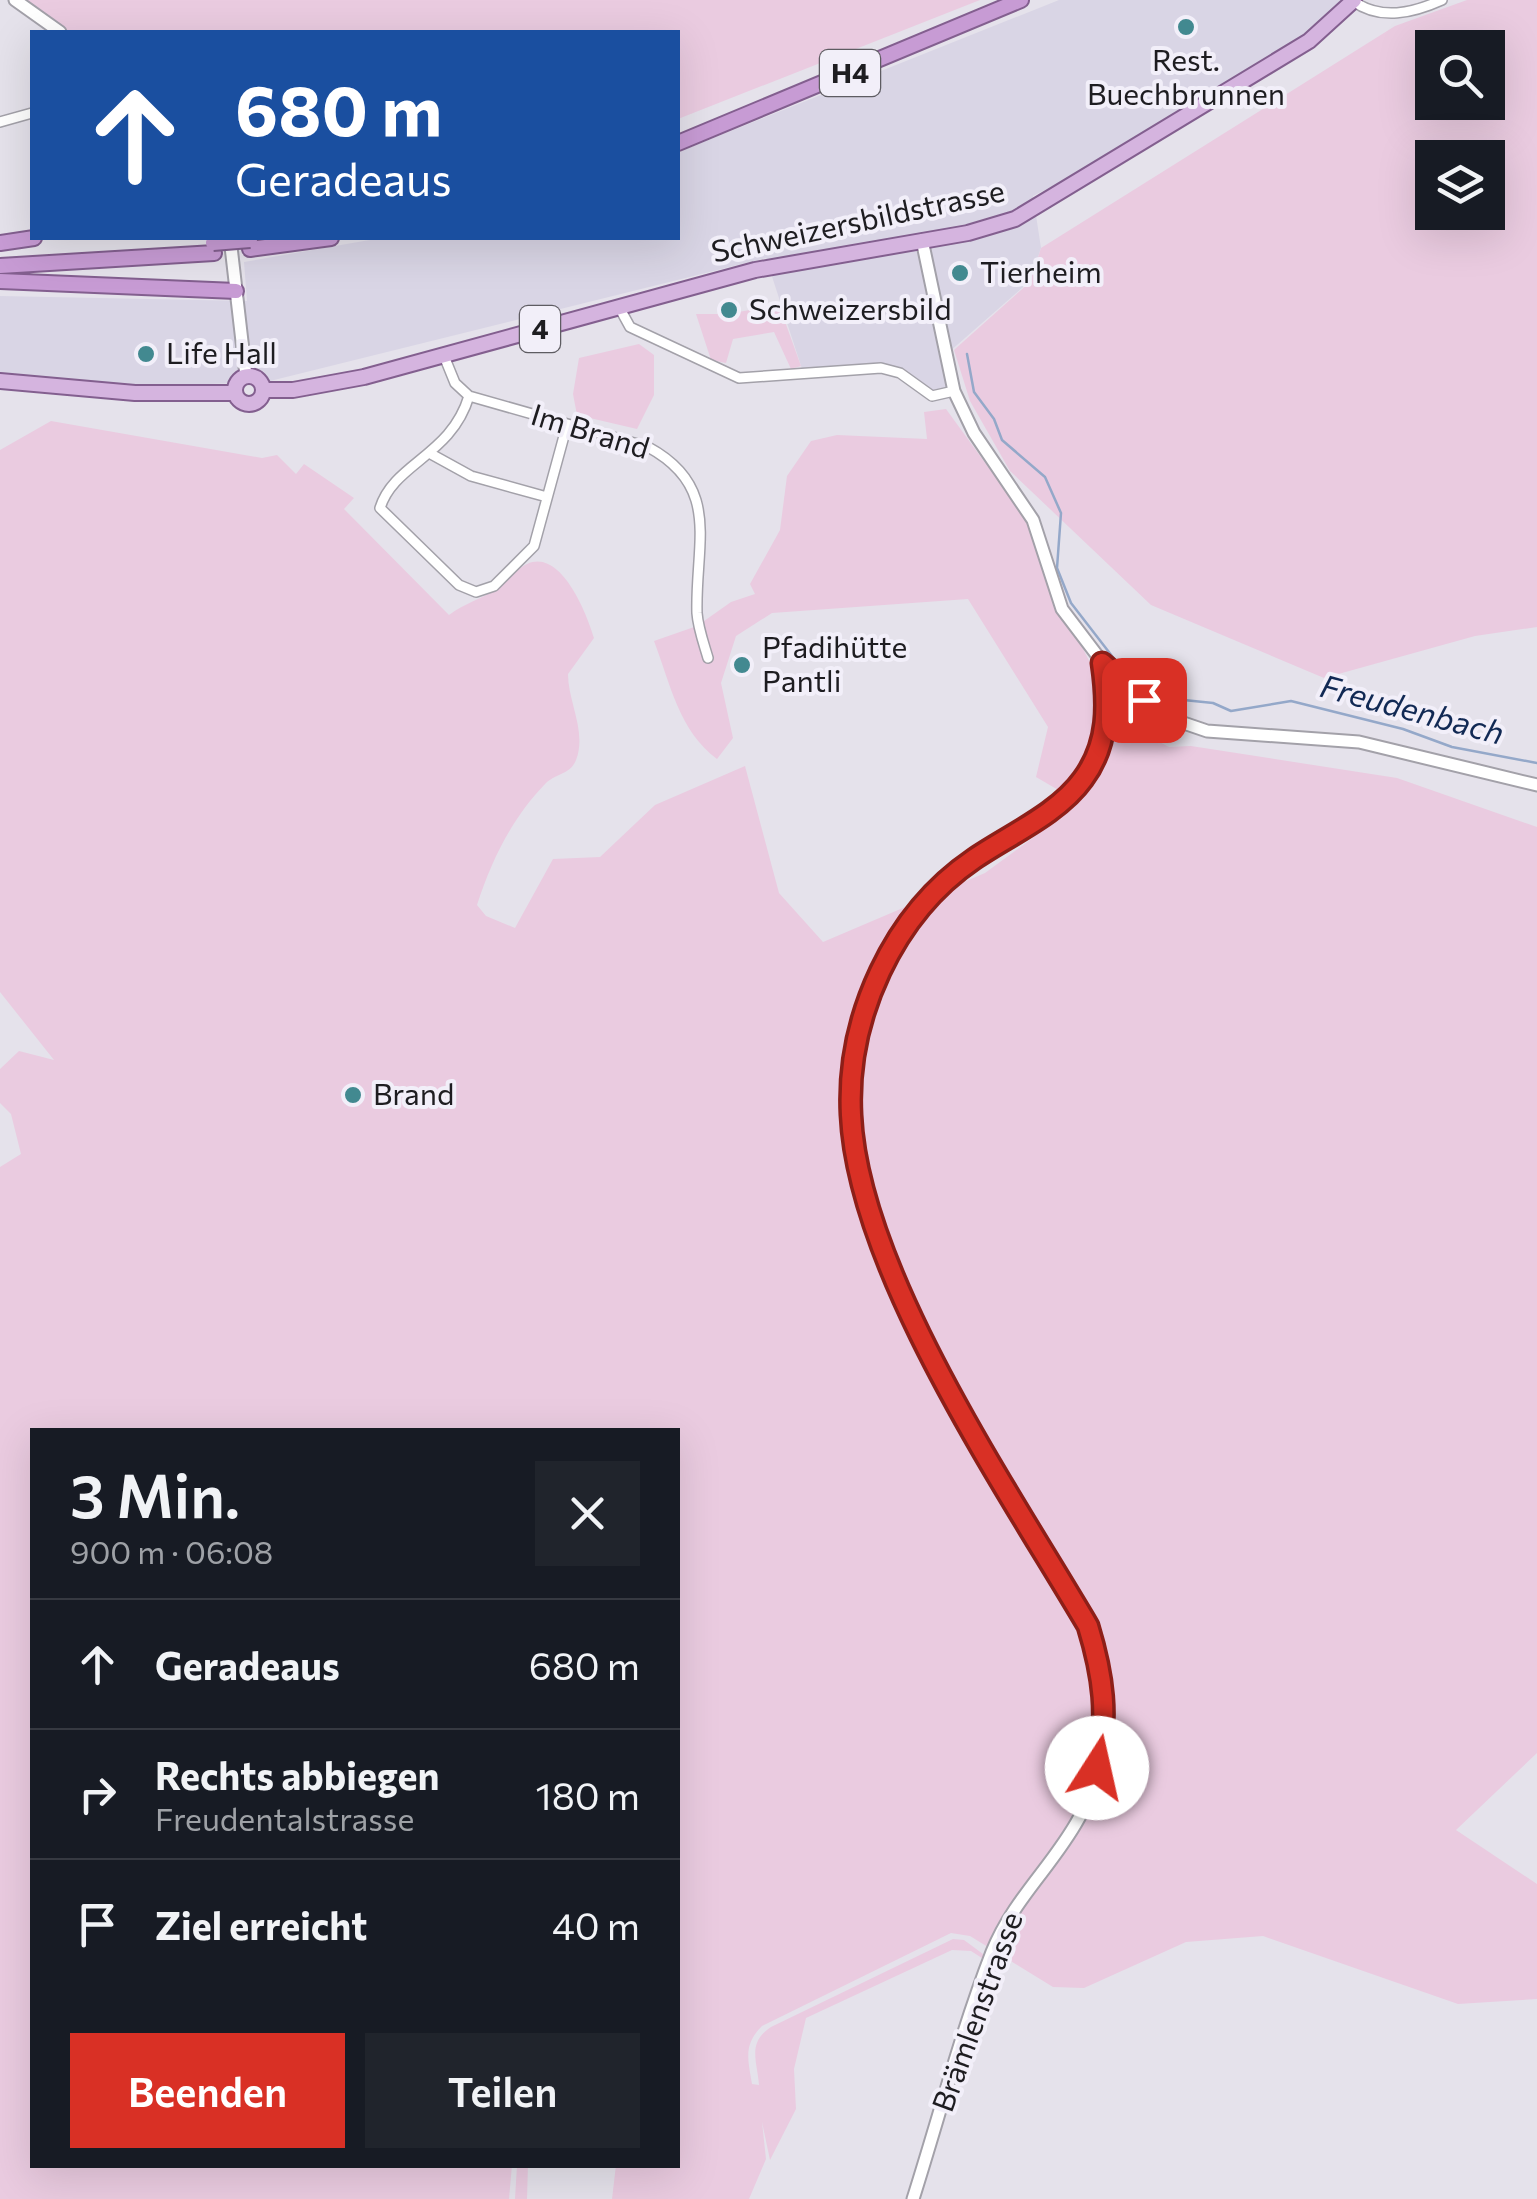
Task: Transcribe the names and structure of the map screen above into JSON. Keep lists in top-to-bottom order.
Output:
{
  "streets": {
    "highway": ["H4"],
    "main road": ["Schweizersbildstrasse", "4"],
    "street": ["Im Brand", "Brämlenstrasse"]
  },
  "crossings": [
    ["Schweizersbildstrasse", "4"]
  ],
  "water": ["Freudenbach"],
  "places": [
    "Rest. Buechbrunnen",
    "Tierheim",
    "Schweizersbild",
    "Life Hall",
    "Pfadihütte Pantli",
    "Brand"
  ],
  "page": {
    "turn": ["680 m", "Geradeaus"],
    "heading": ["3 Min.", "900 m · 06:08"],
    "list": [
      {
        "name": "Geradeaus",
        "value": "680 m"
      },
      {
        "name": "Rechts abbiegen",
        "note": "Freudentalstrasse",
        "value": "180 m"
      },
      {
        "name": "Ziel erreicht",
        "value": "40 m"
      }
    ],
    "buttons": ["Beenden", "Teilen"]
  }
}
